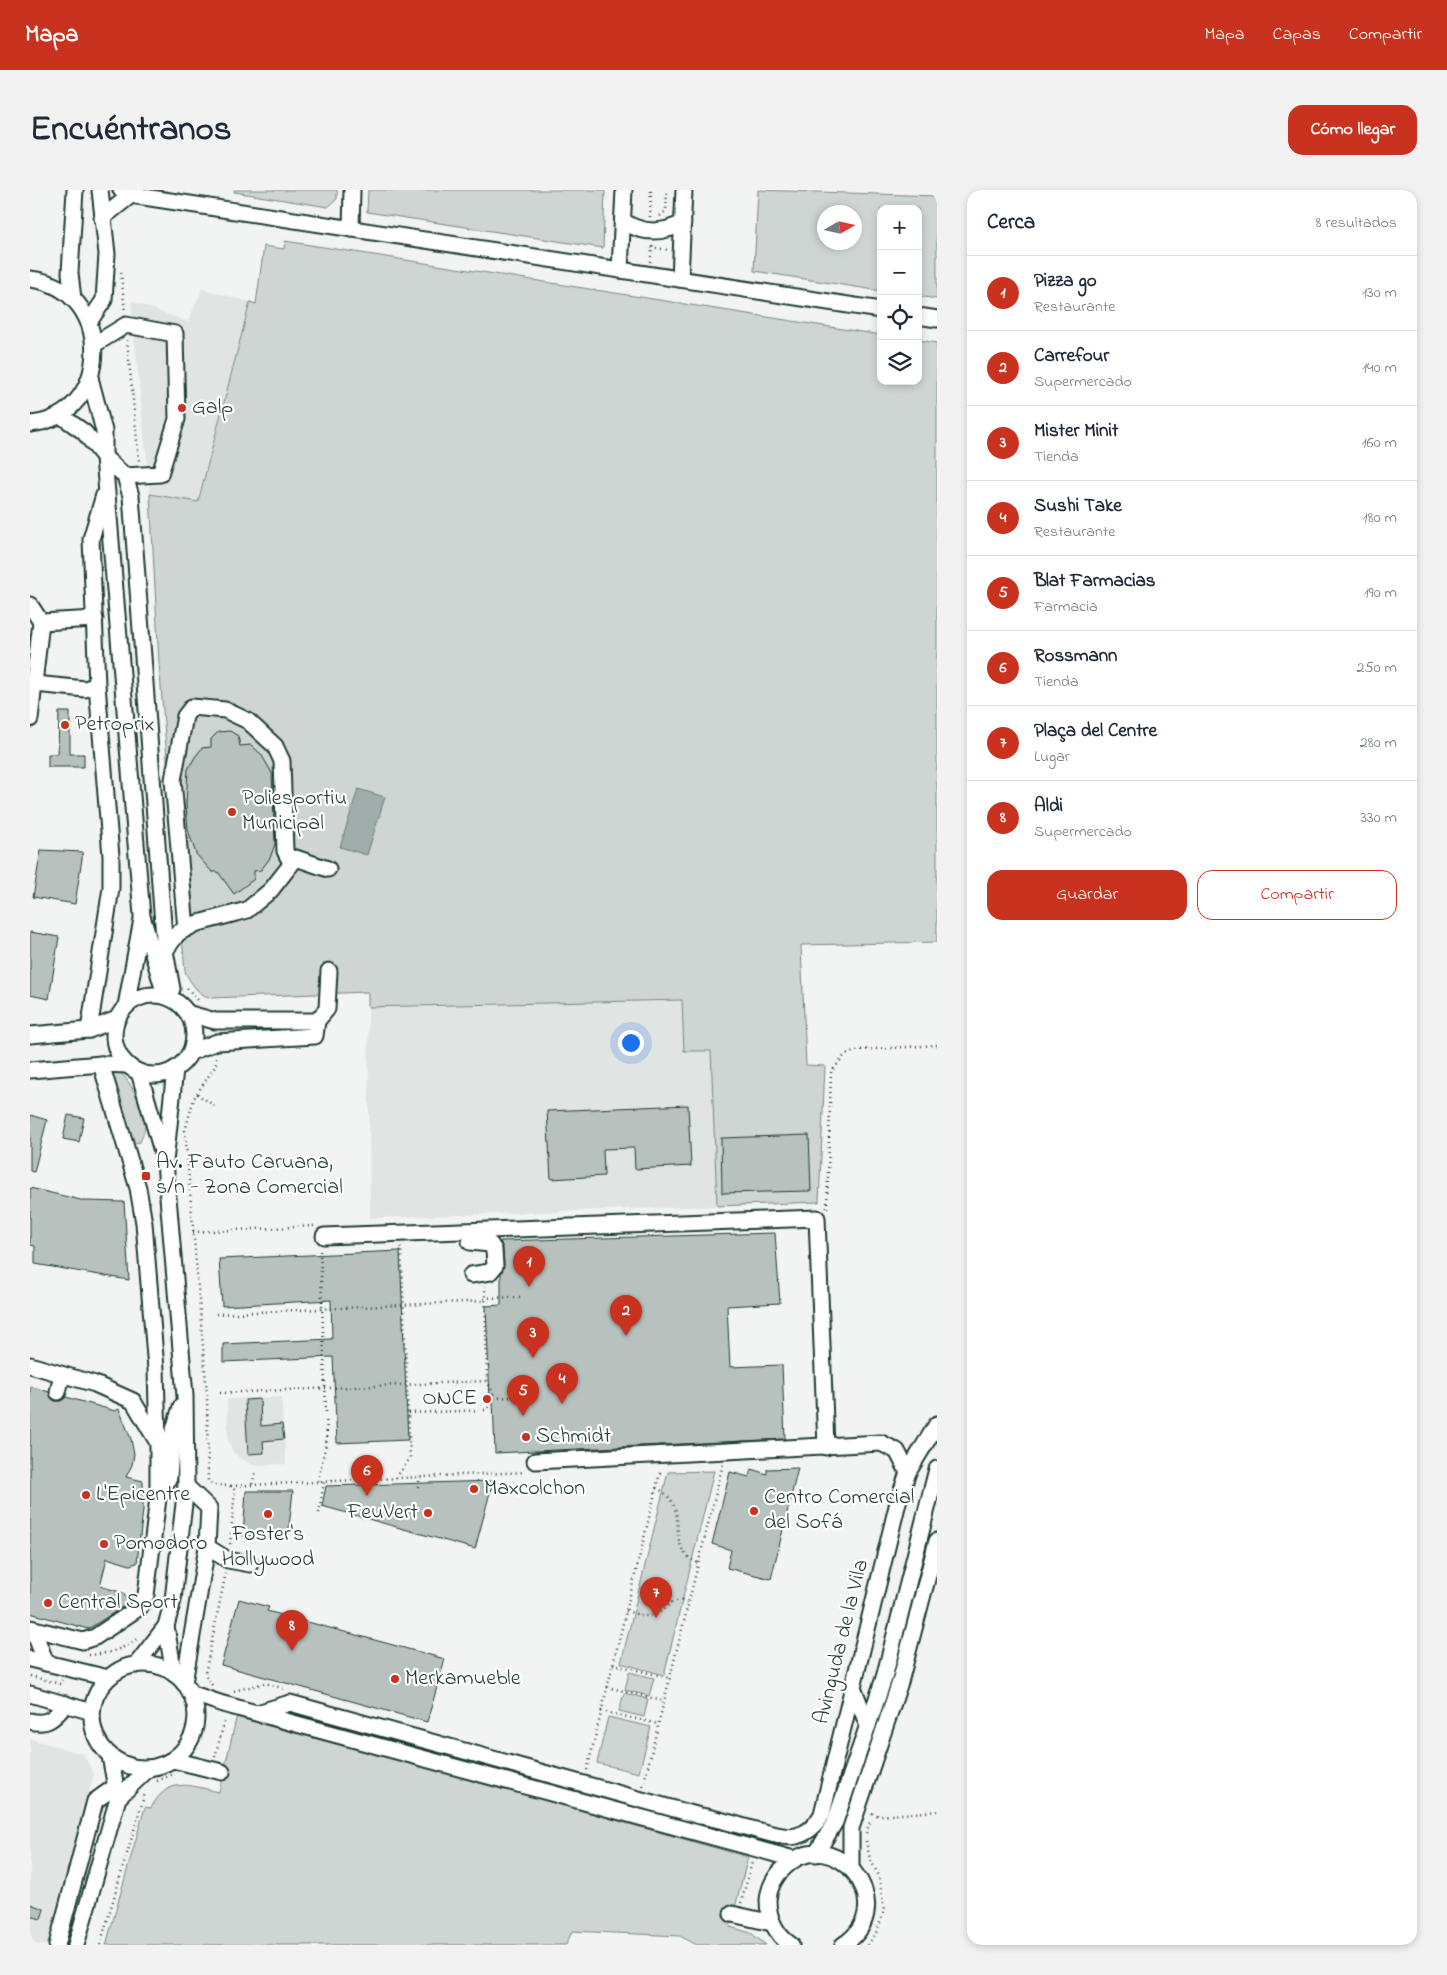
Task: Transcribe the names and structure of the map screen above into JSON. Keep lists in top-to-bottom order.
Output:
{
  "streets": {
    "street": ["Avinguda de la Vila"]
  },
  "places": {
    "other": [
      "Galp",
      "Petroprix",
      "Poliesportiu Municipal",
      "ONCE",
      "Schmidt",
      "Maxcolchon",
      "L'Epicentre",
      "Centro Comercial del Sofá",
      "FeuVert",
      "Foster's Hollywood",
      "Pomodoro",
      "Central Sport",
      "Merkamueble"
    ],
    "transit": ["Av. Fauto Caruana, s/n - Zona Comercial"]
  },
  "north": "right",
  "page": {
    "header": "Mapa",
    "nav": ["Mapa", "Capas", "Compartir"],
    "title": "Encuéntranos",
    "buttons": [
      "Cómo llegar",
      ["Guardar", "Compartir"]
    ],
    "heading": ["Cerca", "8 resultados"],
    "map_buttons": ["+", "−"],
    "list": [
      {
        "mark": "1",
        "name": "Pizza go",
        "note": "Restaurante",
        "value": "130 m"
      },
      {
        "mark": "2",
        "name": "Carrefour",
        "note": "Supermercado",
        "value": "140 m"
      },
      {
        "mark": "3",
        "name": "Mister Minit",
        "note": "Tienda",
        "value": "160 m"
      },
      {
        "mark": "4",
        "name": "Sushi Take",
        "note": "Restaurante",
        "value": "180 m"
      },
      {
        "mark": "5",
        "name": "Blat Farmacias",
        "note": "Farmacia",
        "value": "190 m"
      },
      {
        "mark": "6",
        "name": "Rossmann",
        "note": "Tienda",
        "value": "250 m"
      },
      {
        "mark": "7",
        "name": "Plaça del Centre",
        "note": "Lugar",
        "value": "280 m"
      },
      {
        "mark": "8",
        "name": "Aldi",
        "note": "Supermercado",
        "value": "330 m"
      }
    ],
    "pins": [
      "1",
      "2",
      "3",
      "4",
      "5",
      "6",
      "7",
      "8"
    ]
  }
}
